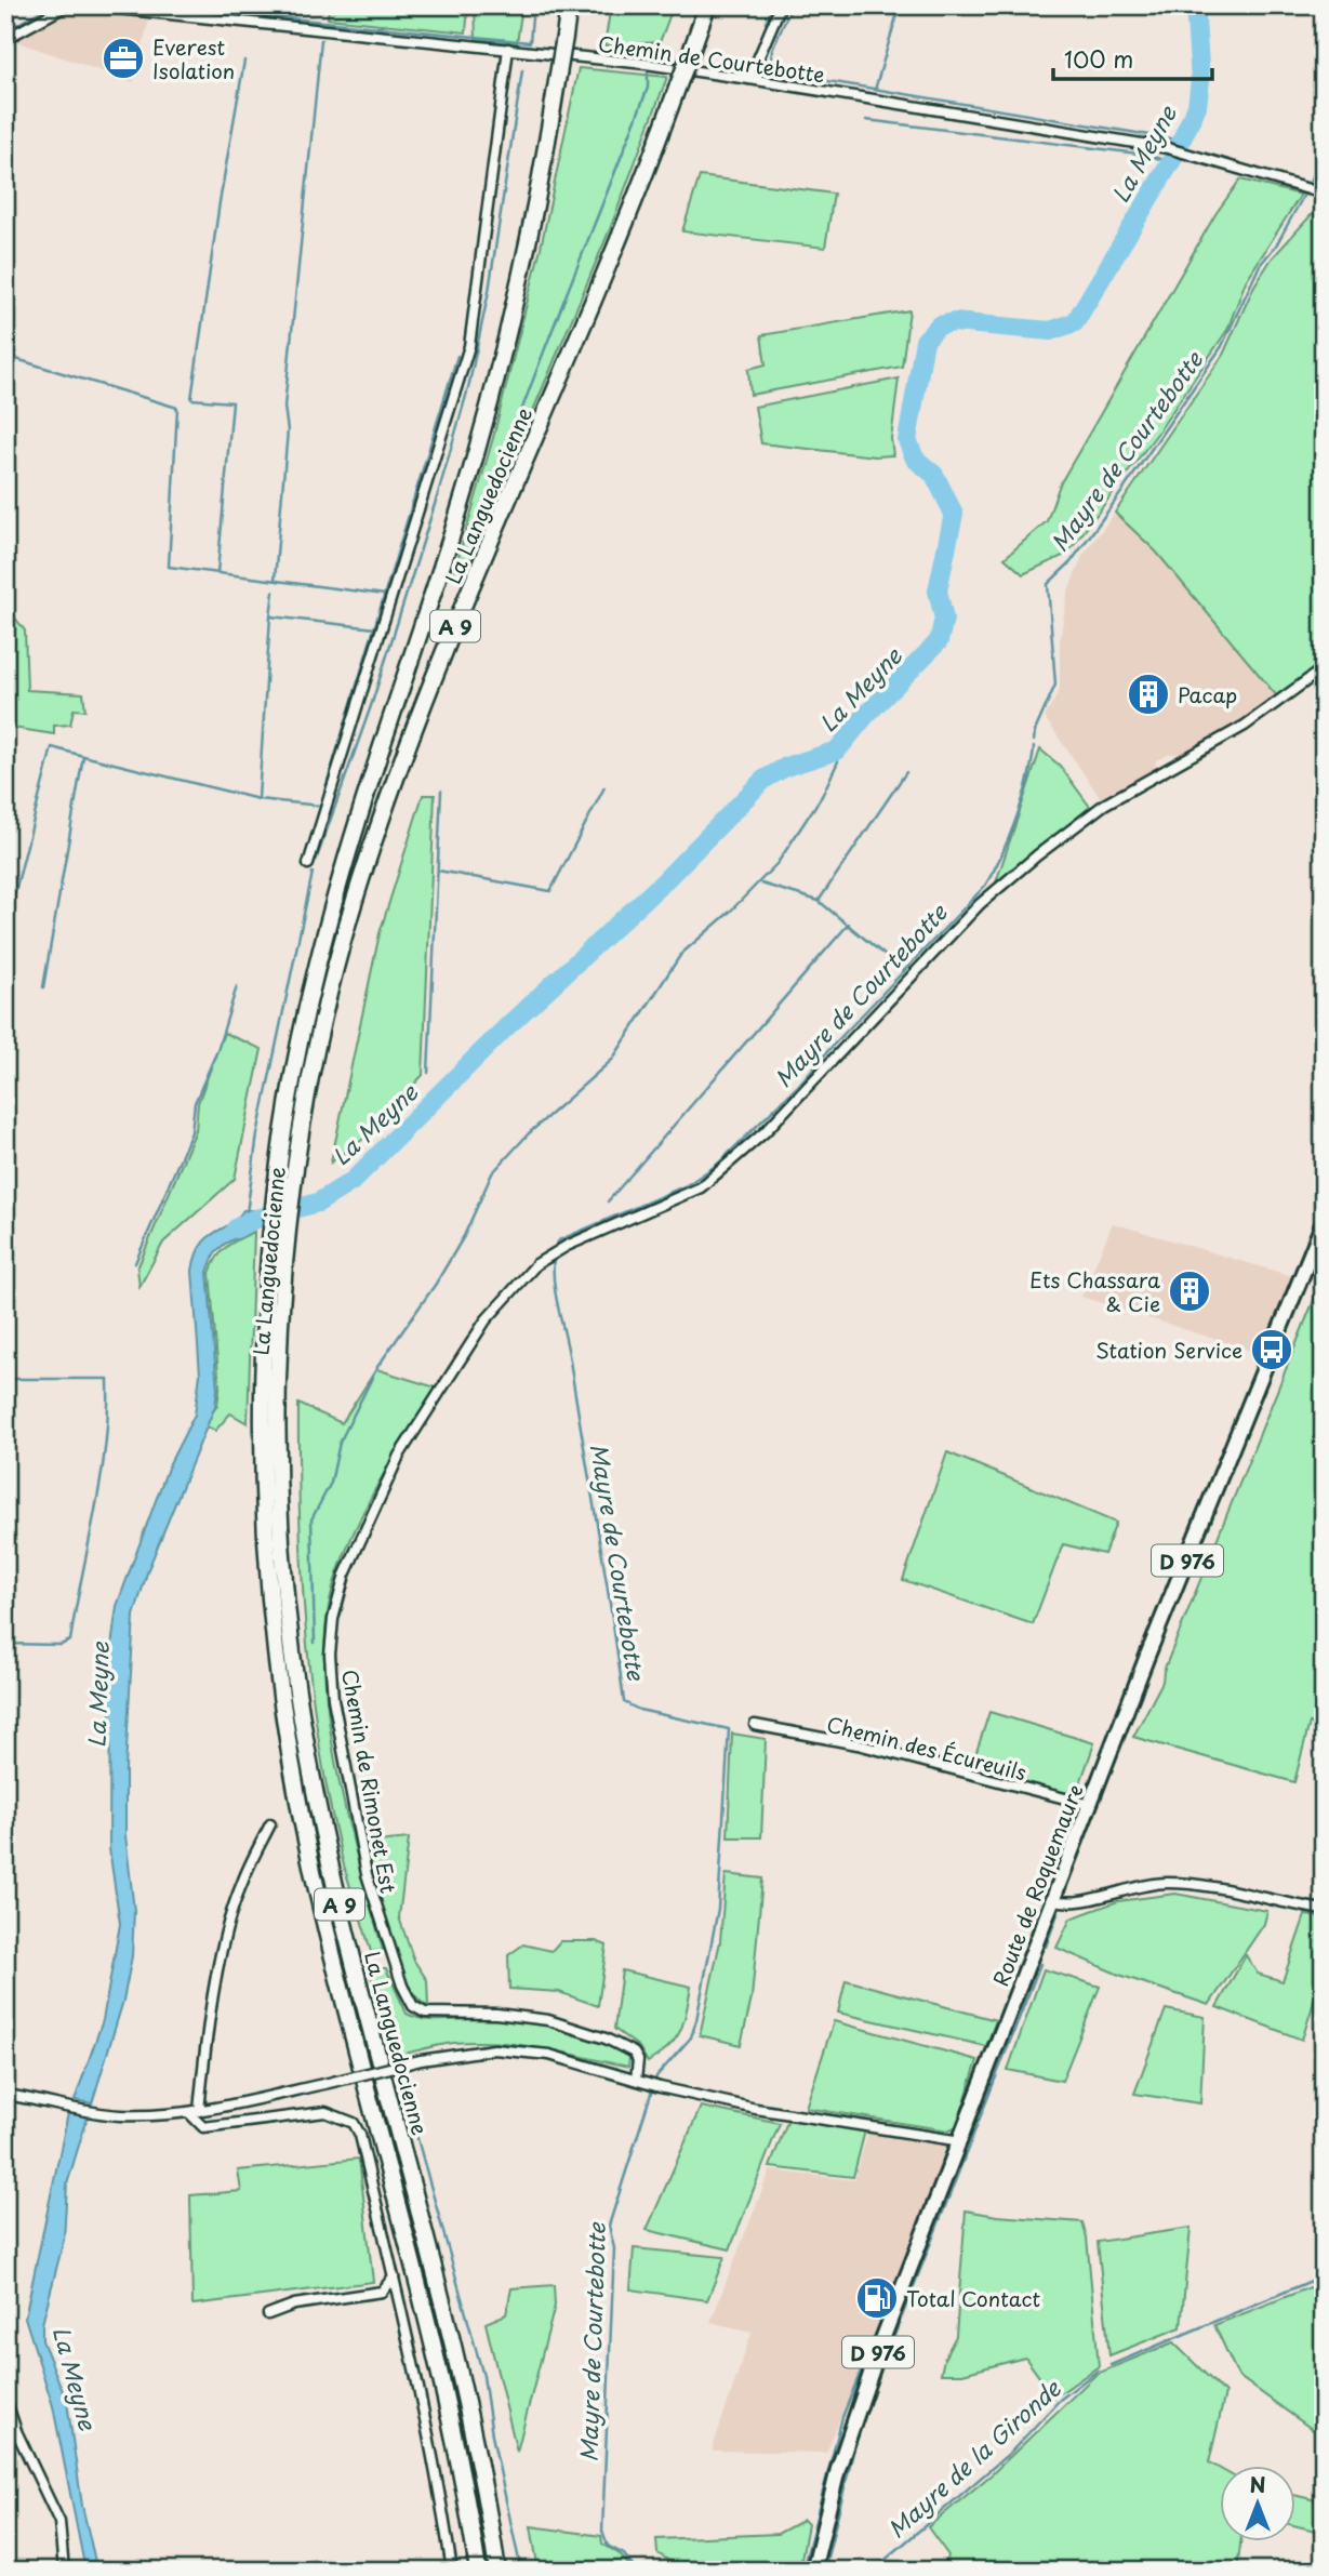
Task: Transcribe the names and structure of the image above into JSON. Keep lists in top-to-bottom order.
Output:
{
  "streets": {
    "highway": ["La Languedocienne", "A 9"],
    "main road": ["D 976", "Route de Roquemaure"],
    "street": ["Chemin de Courtebotte", "Chemin des Écureuils", "Chemin de Rimonet Est"]
  },
  "crossings": [
    ["Chemin des Écureuils", "Route de Roquemaure"]
  ],
  "water": ["La Meyne", "Mayre de Courtebotte", "Mayre de la Gironde"],
  "places": {
    "office": ["Everest Isolation"],
    "building": ["Pacap", "Ets Chassara & Cie"],
    "bus stop": ["Station Service"],
    "fuel station": ["Total Contact"]
  },
  "scale_bar": "100 m",
  "north": "top"
}
